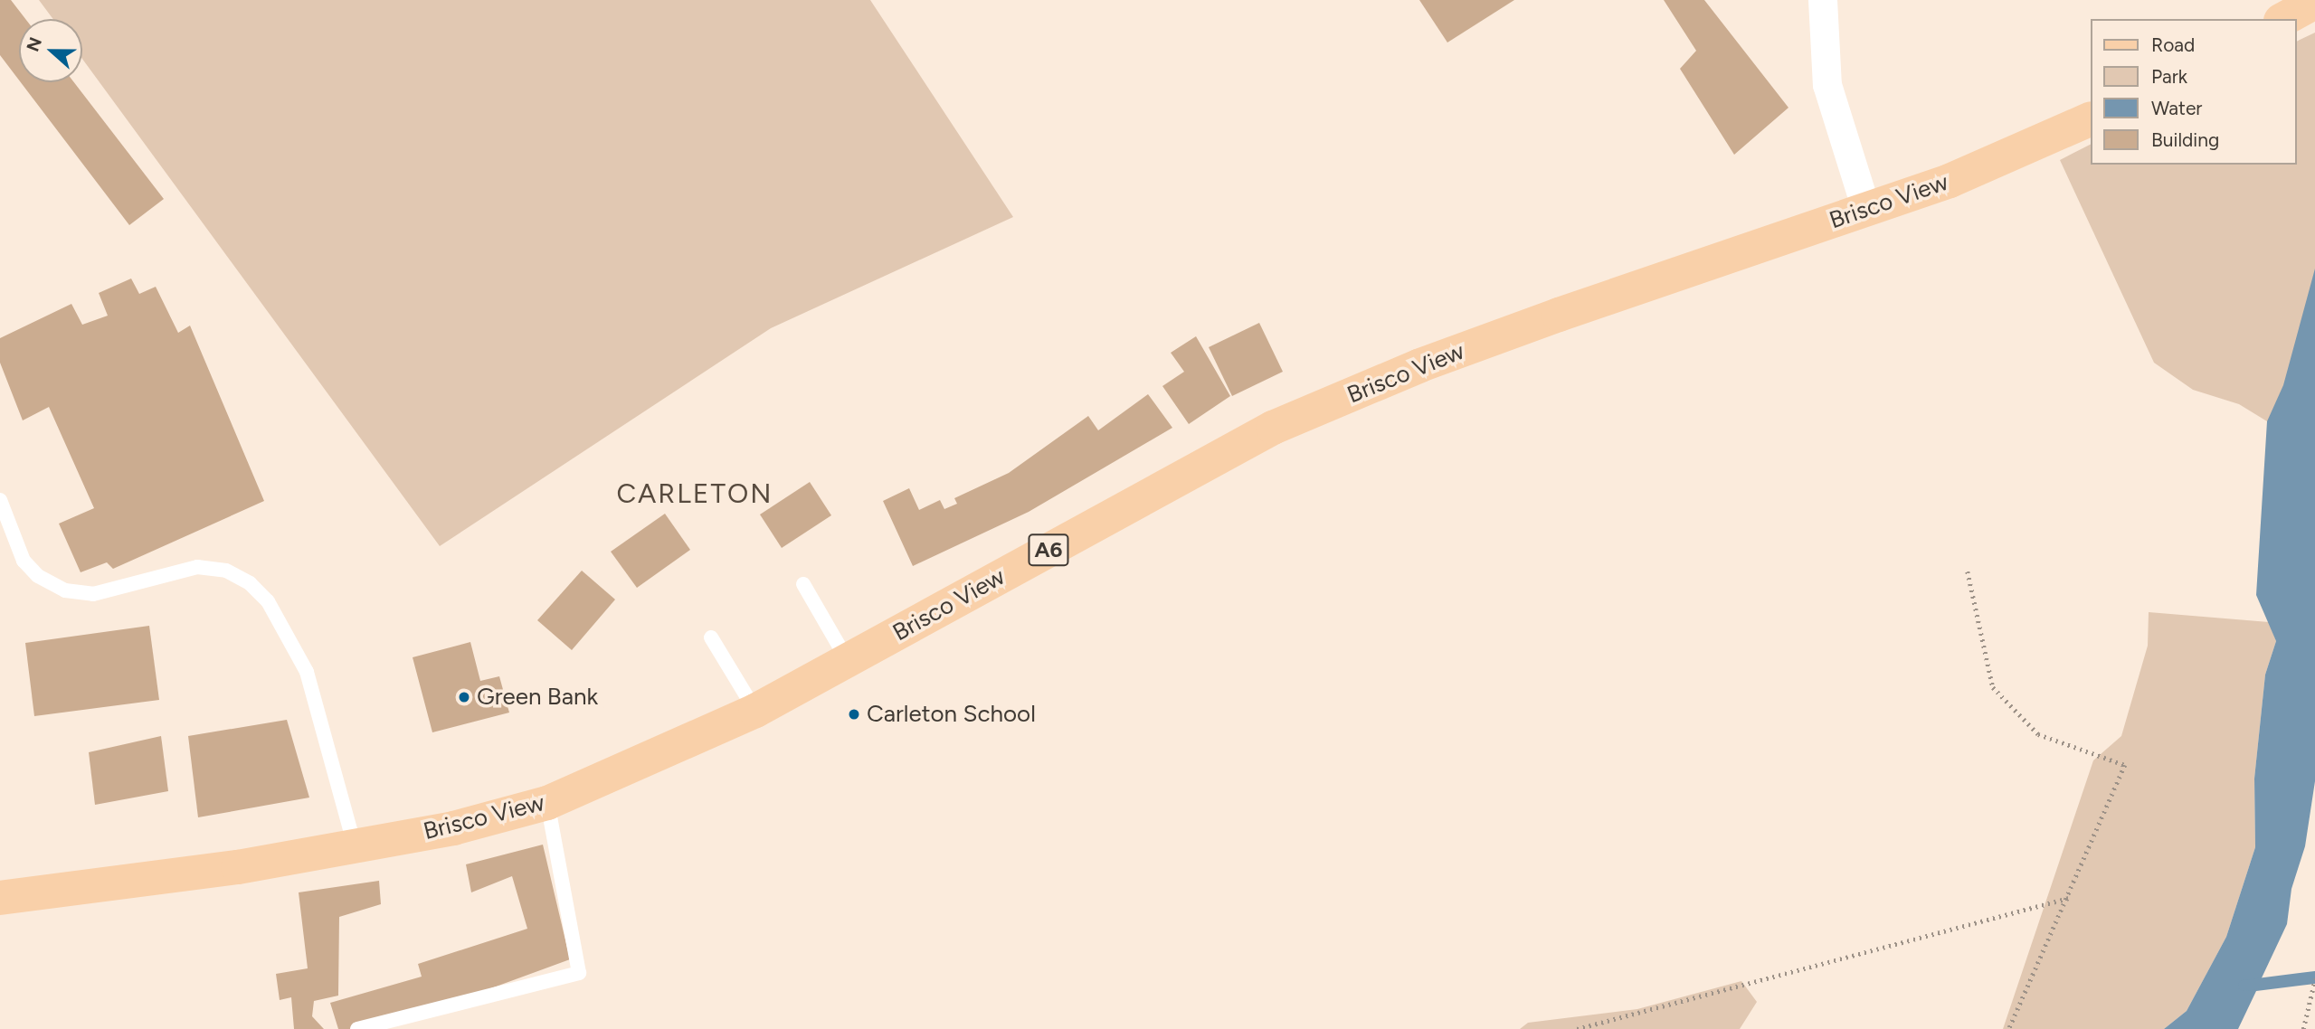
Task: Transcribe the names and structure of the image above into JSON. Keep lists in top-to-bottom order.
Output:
{
  "streets": {
    "main road": ["Brisco View", "A6"]
  },
  "districts": ["CARLETON"],
  "places": ["Green Bank", "Carleton School"],
  "legend": [
    "Road",
    "Park",
    "Water",
    "Building"
  ],
  "north": "left"
}
